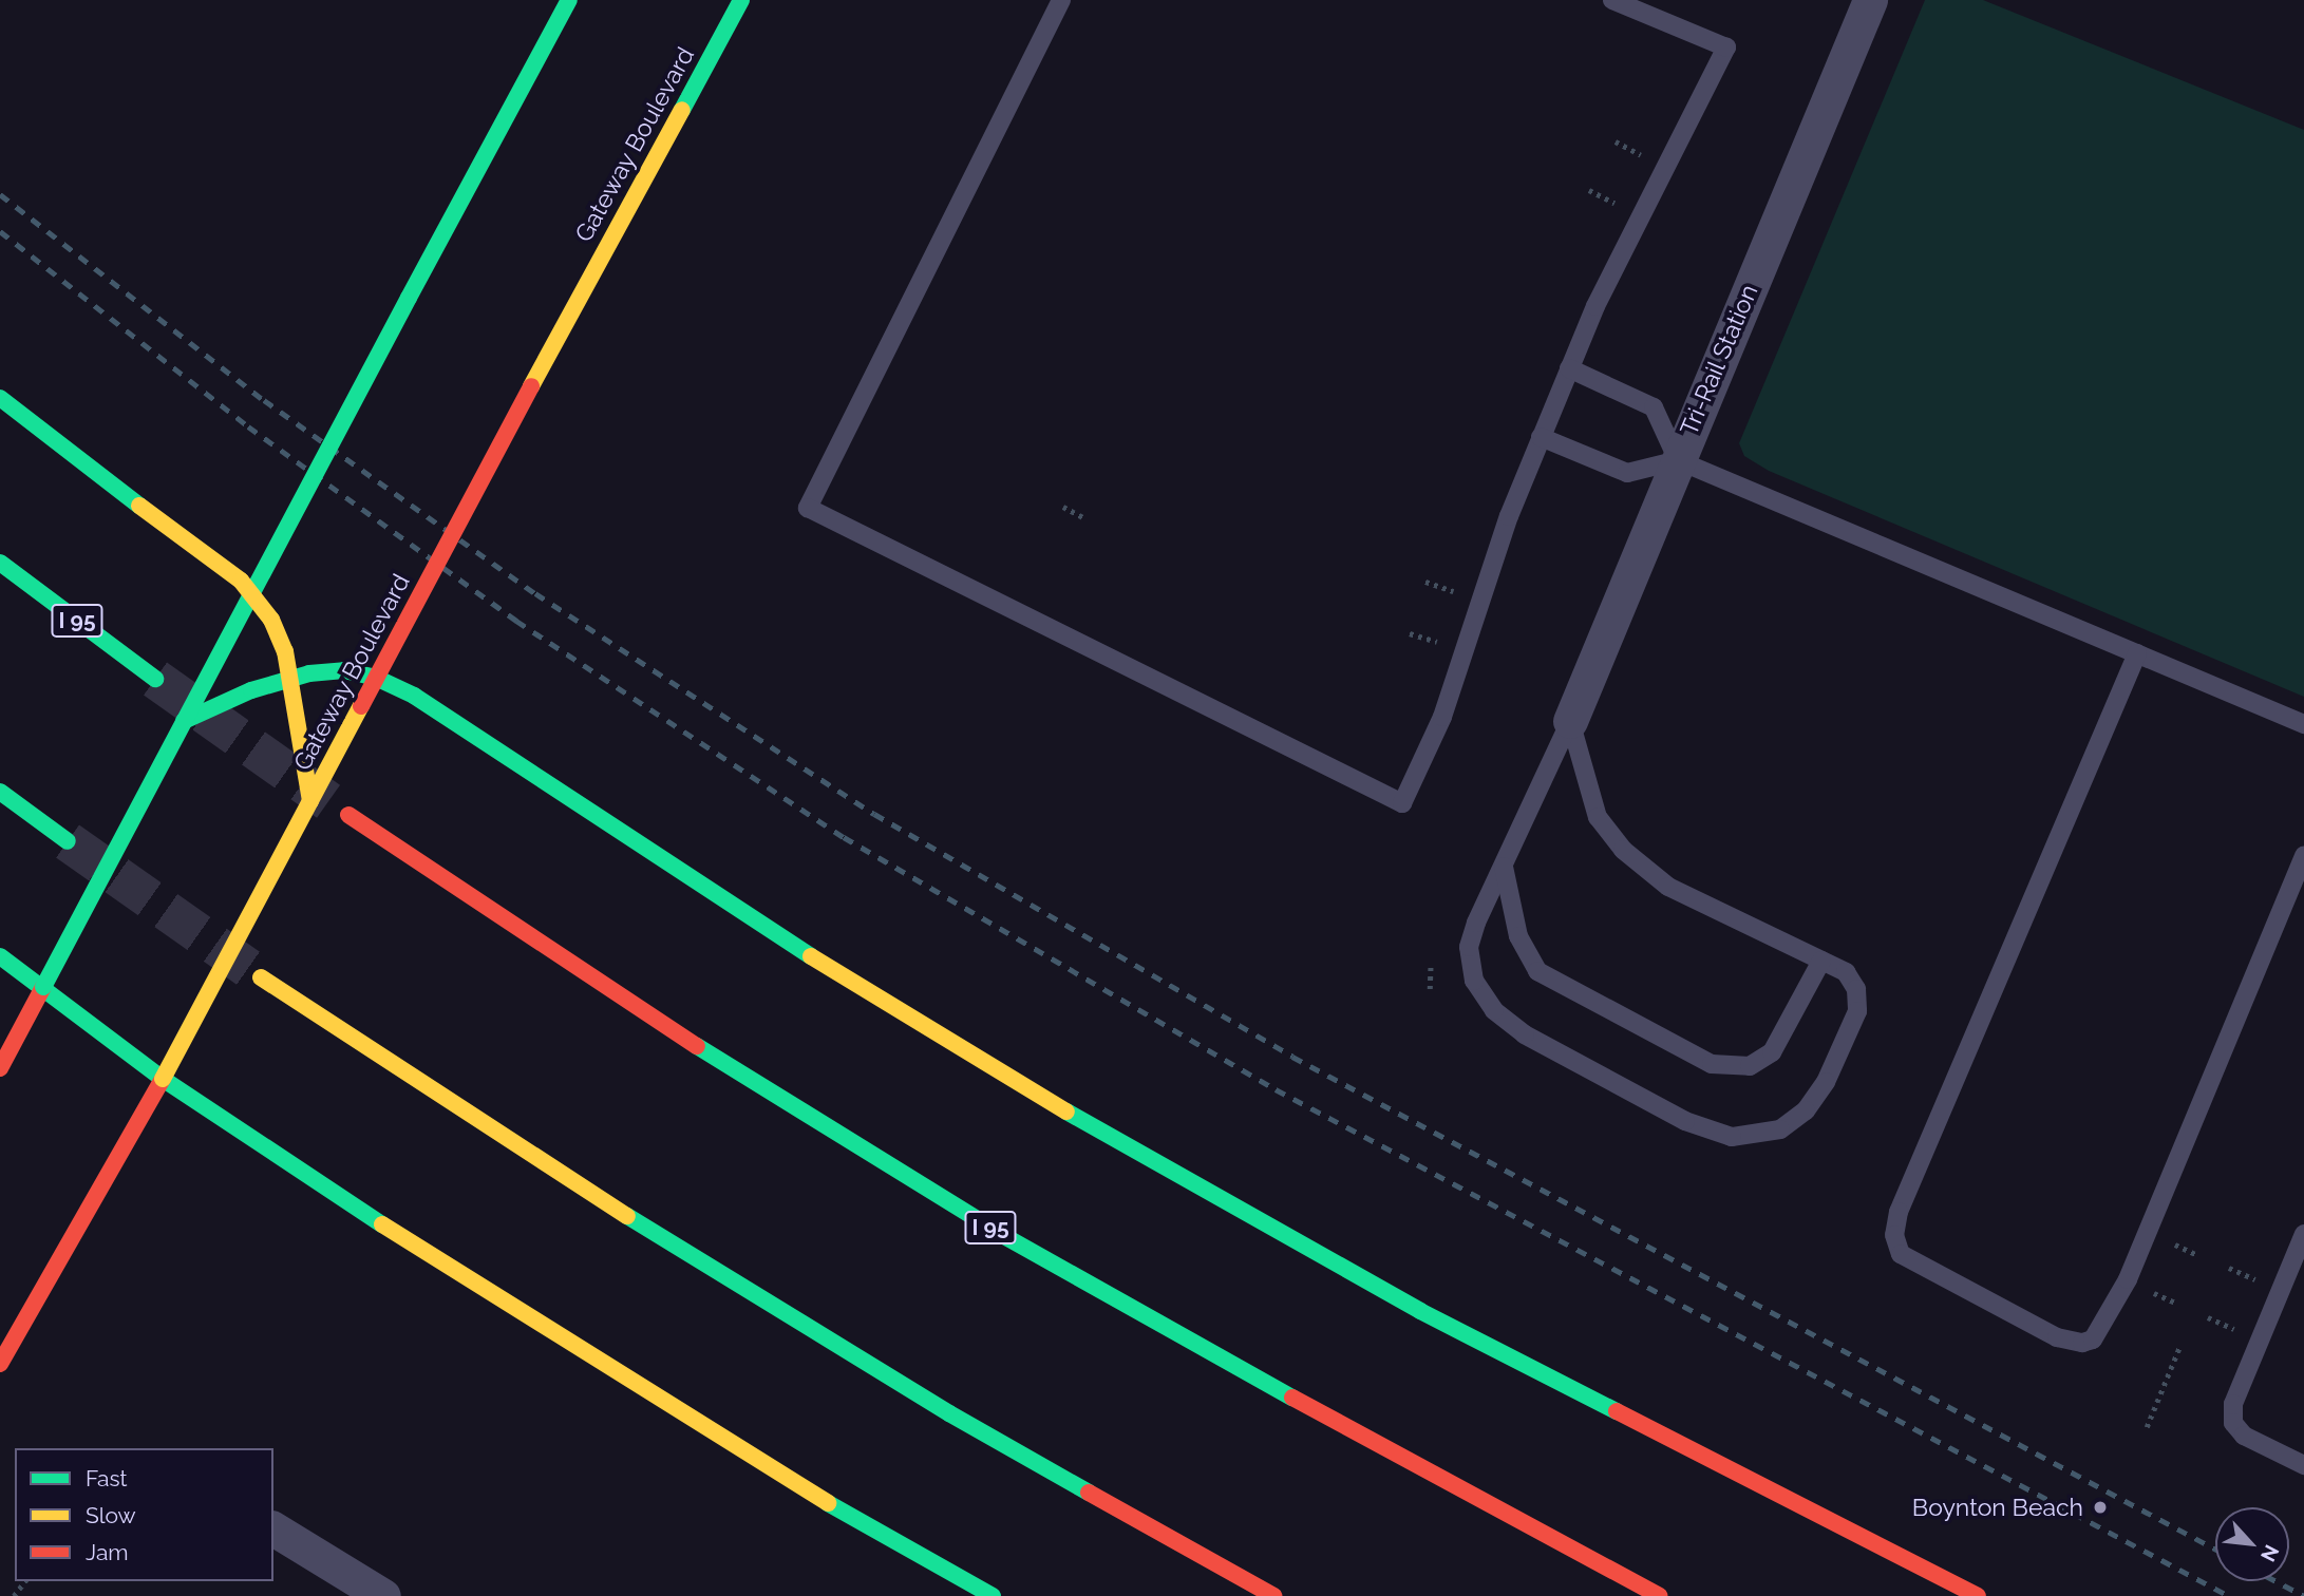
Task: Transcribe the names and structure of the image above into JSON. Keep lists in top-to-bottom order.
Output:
{
  "streets": {
    "main road": ["Gateway Boulevard", "I 95"],
    "street": ["Tri-Rail Station"]
  },
  "places": ["Boynton Beach"],
  "legend": ["Fast", "Slow", "Jam"],
  "north": "bottom right"
}
